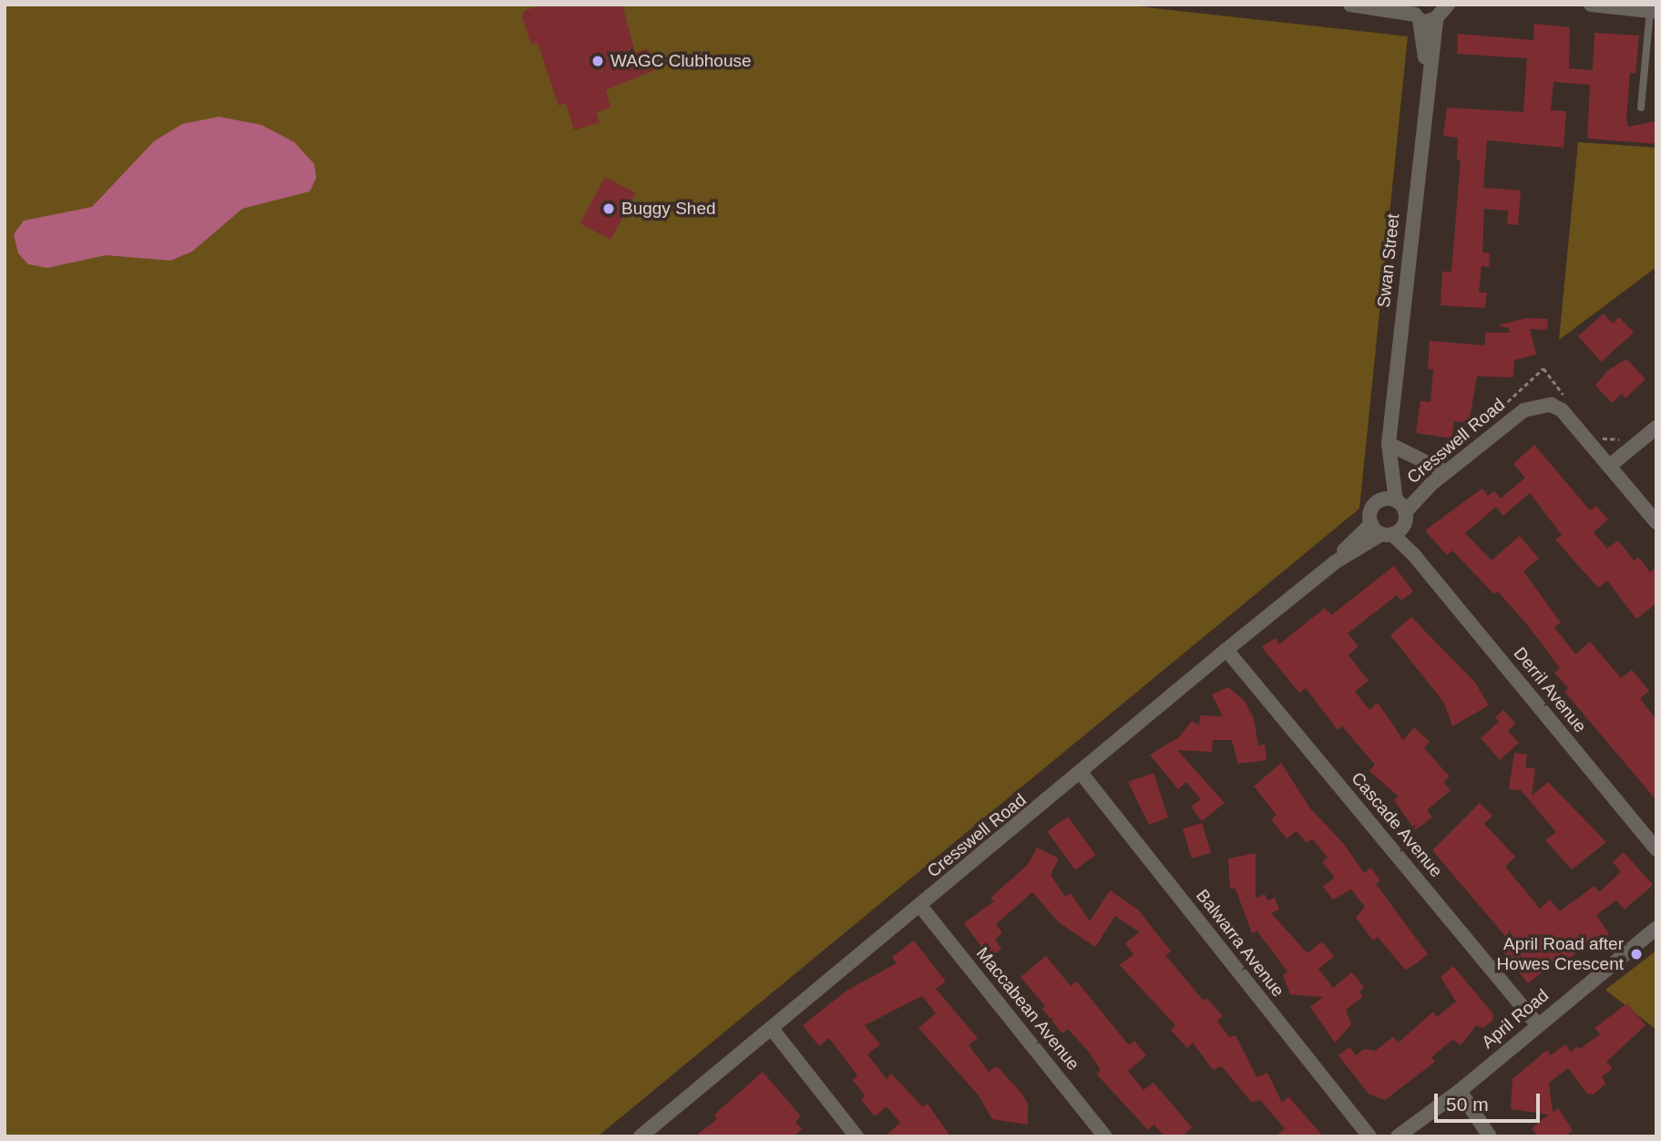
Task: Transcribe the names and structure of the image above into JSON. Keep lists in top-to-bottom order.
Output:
{
  "streets": {
    "street": [
      "Swan Street",
      "Cresswell Road",
      "Derril Avenue",
      "Cascade Avenue",
      "Balwarra Avenue",
      "Maccabean Avenue",
      "April Road"
    ]
  },
  "crossings": [
    ["Swan Street", "Cresswell Road"],
    ["Swan Street", "Derril Avenue"],
    ["Cresswell Road", "Derril Avenue"],
    ["Cresswell Road", "Cascade Avenue"],
    ["Cresswell Road", "Balwarra Avenue"],
    ["Cresswell Road", "Maccabean Avenue"],
    ["Cascade Avenue", "April Road"]
  ],
  "places": ["WAGC Clubhouse", "Buggy Shed", "April Road after Howes Crescent"],
  "scale_bar": "50 m"
}
